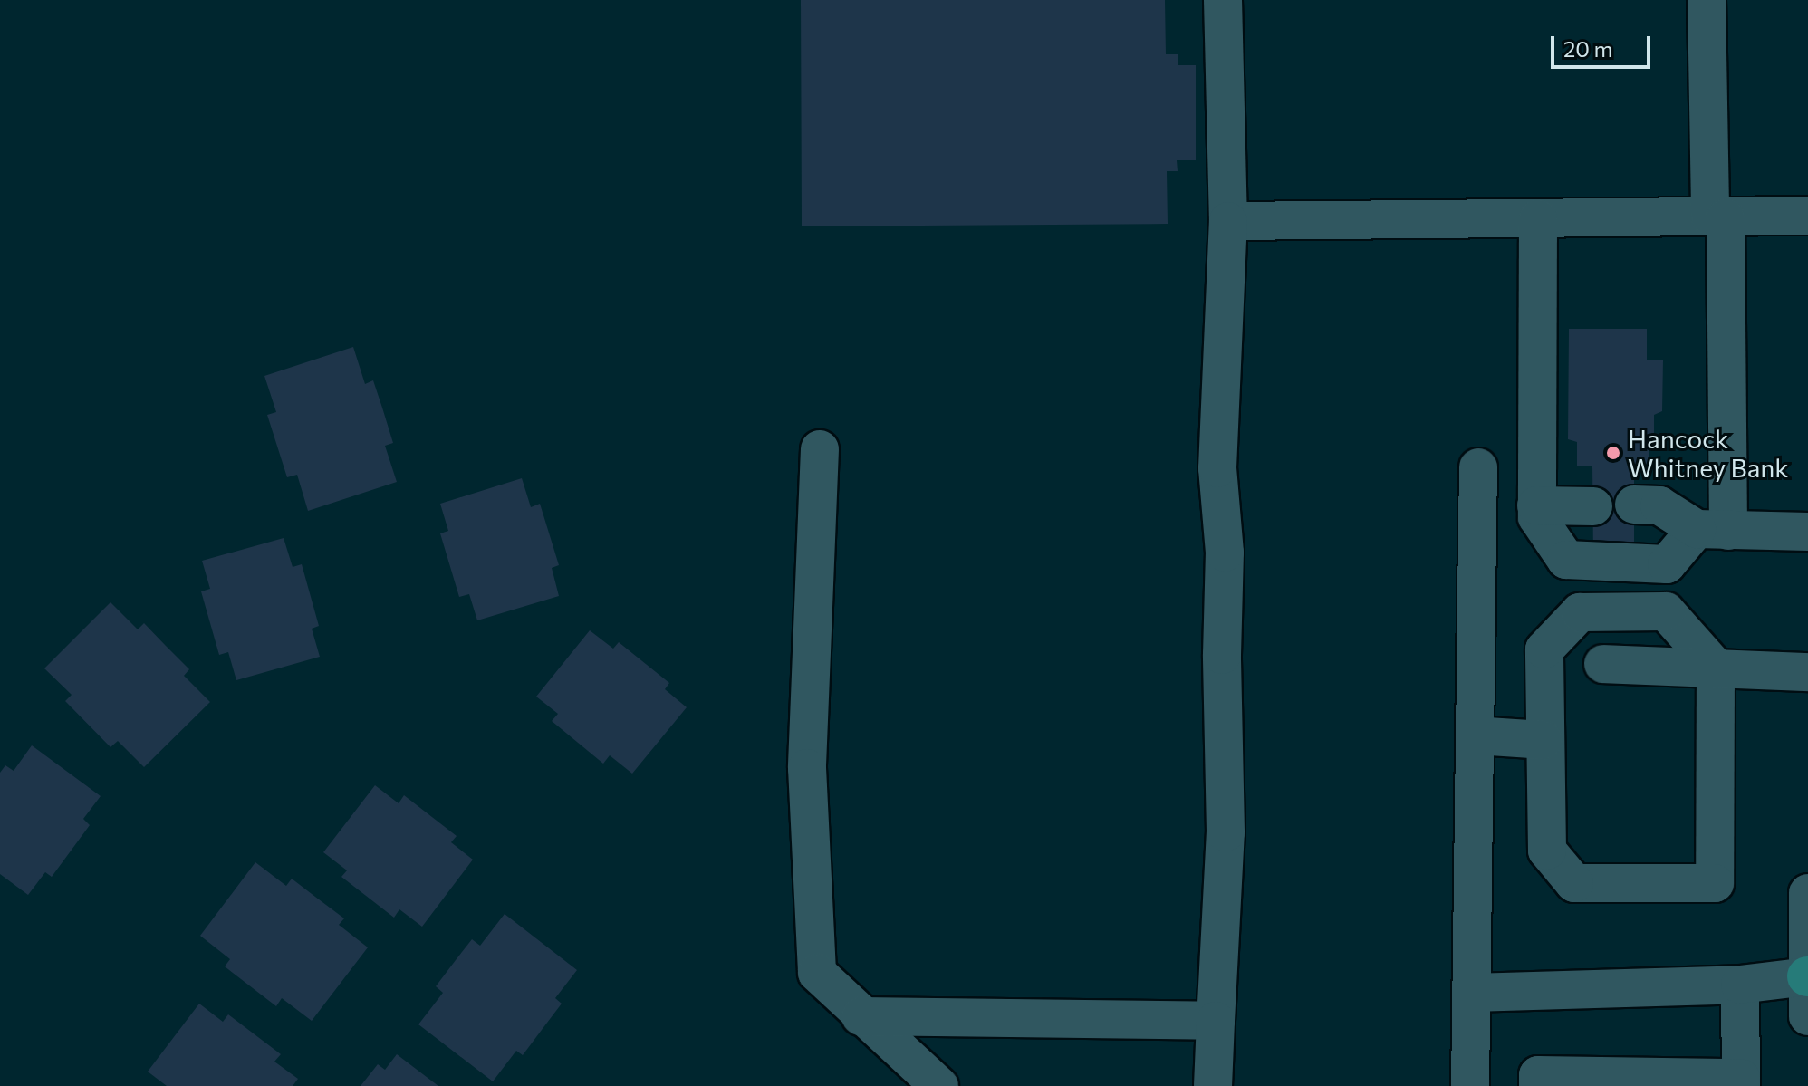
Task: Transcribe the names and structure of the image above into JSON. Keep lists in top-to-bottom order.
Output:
{
  "places": ["Hancock Whitney Bank"],
  "scale_bar": "20 m"
}
